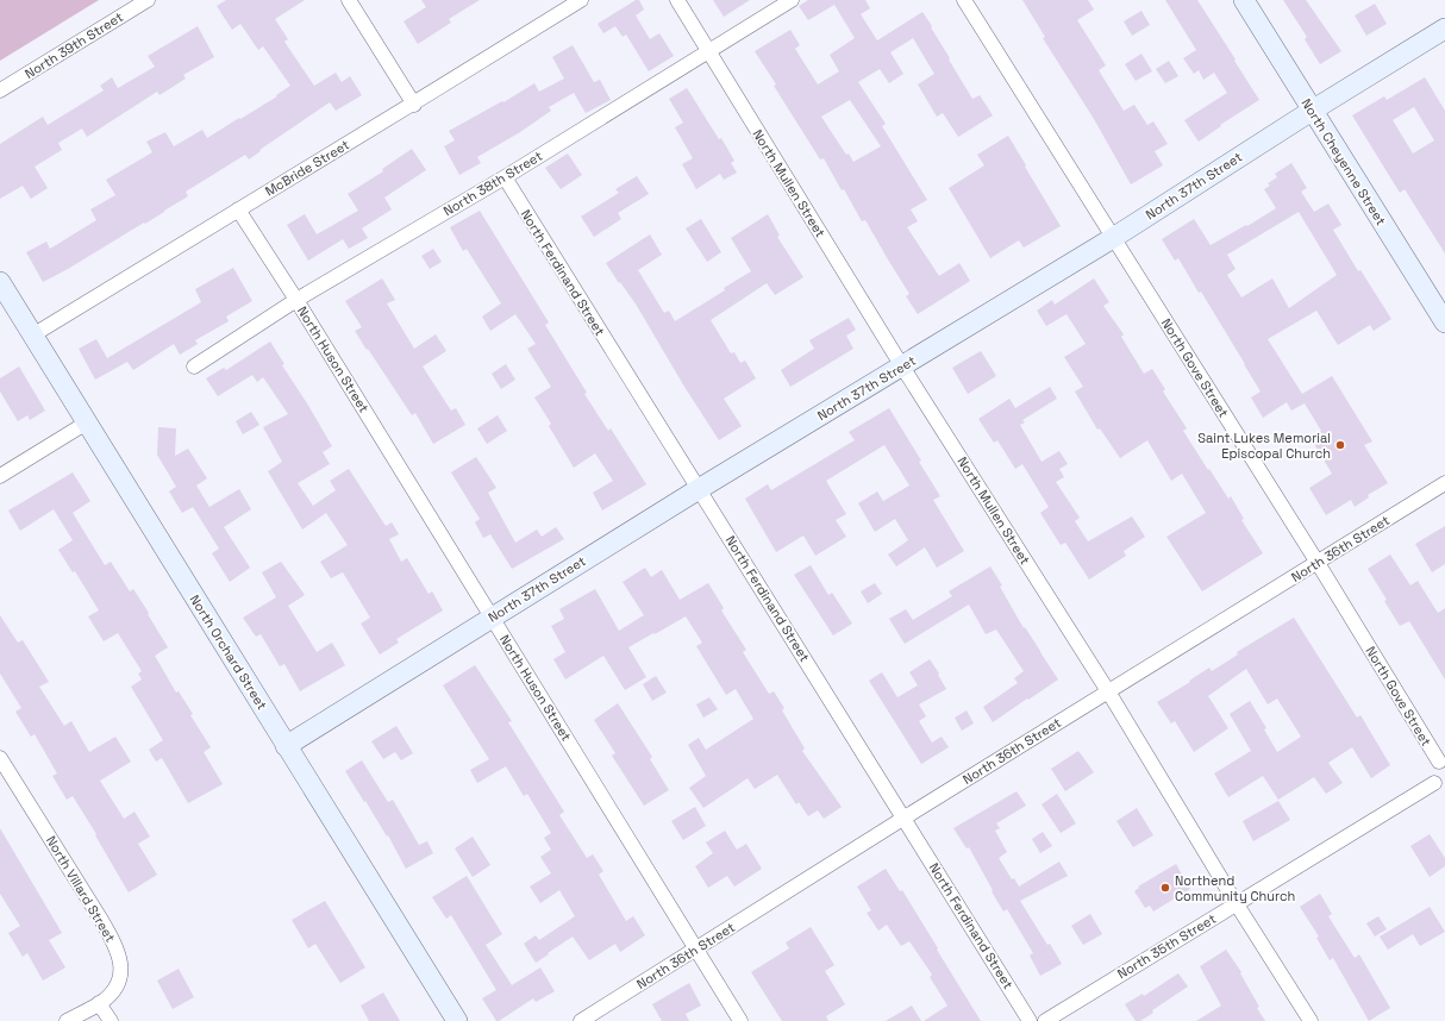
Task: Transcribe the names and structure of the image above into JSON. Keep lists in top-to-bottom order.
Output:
{
  "streets": {
    "street": [
      "North 39th Street",
      "North Cheyenne Street",
      "McBride Street",
      "North 38th Street",
      "North Mullen Street",
      "North 37th Street",
      "North Ferdinand Street",
      "North Huson Street",
      "North Gove Street",
      "North 36th Street",
      "North Orchard Street",
      "North Villard Street",
      "North 35th Street"
    ]
  },
  "crossings": [
    ["North Cheyenne Street", "North 37th Street"],
    ["McBride Street", "North Huson Street"],
    ["McBride Street", "North Orchard Street"],
    ["North 38th Street", "North Mullen Street"],
    ["North 38th Street", "North Ferdinand Street"],
    ["North 38th Street", "North Huson Street"],
    ["North Mullen Street", "North 37th Street"],
    ["North Mullen Street", "North 36th Street"],
    ["North Mullen Street", "North 35th Street"],
    ["North 37th Street", "North Ferdinand Street"],
    ["North 37th Street", "North Huson Street"],
    ["North 37th Street", "North Gove Street"],
    ["North 37th Street", "North Orchard Street"],
    ["North Ferdinand Street", "North 36th Street"],
    ["North Huson Street", "North 36th Street"],
    ["North Gove Street", "North 36th Street"]
  ],
  "places": ["Saint Lukes Memorial Episcopal Church", "Northend Community Church"]
}
